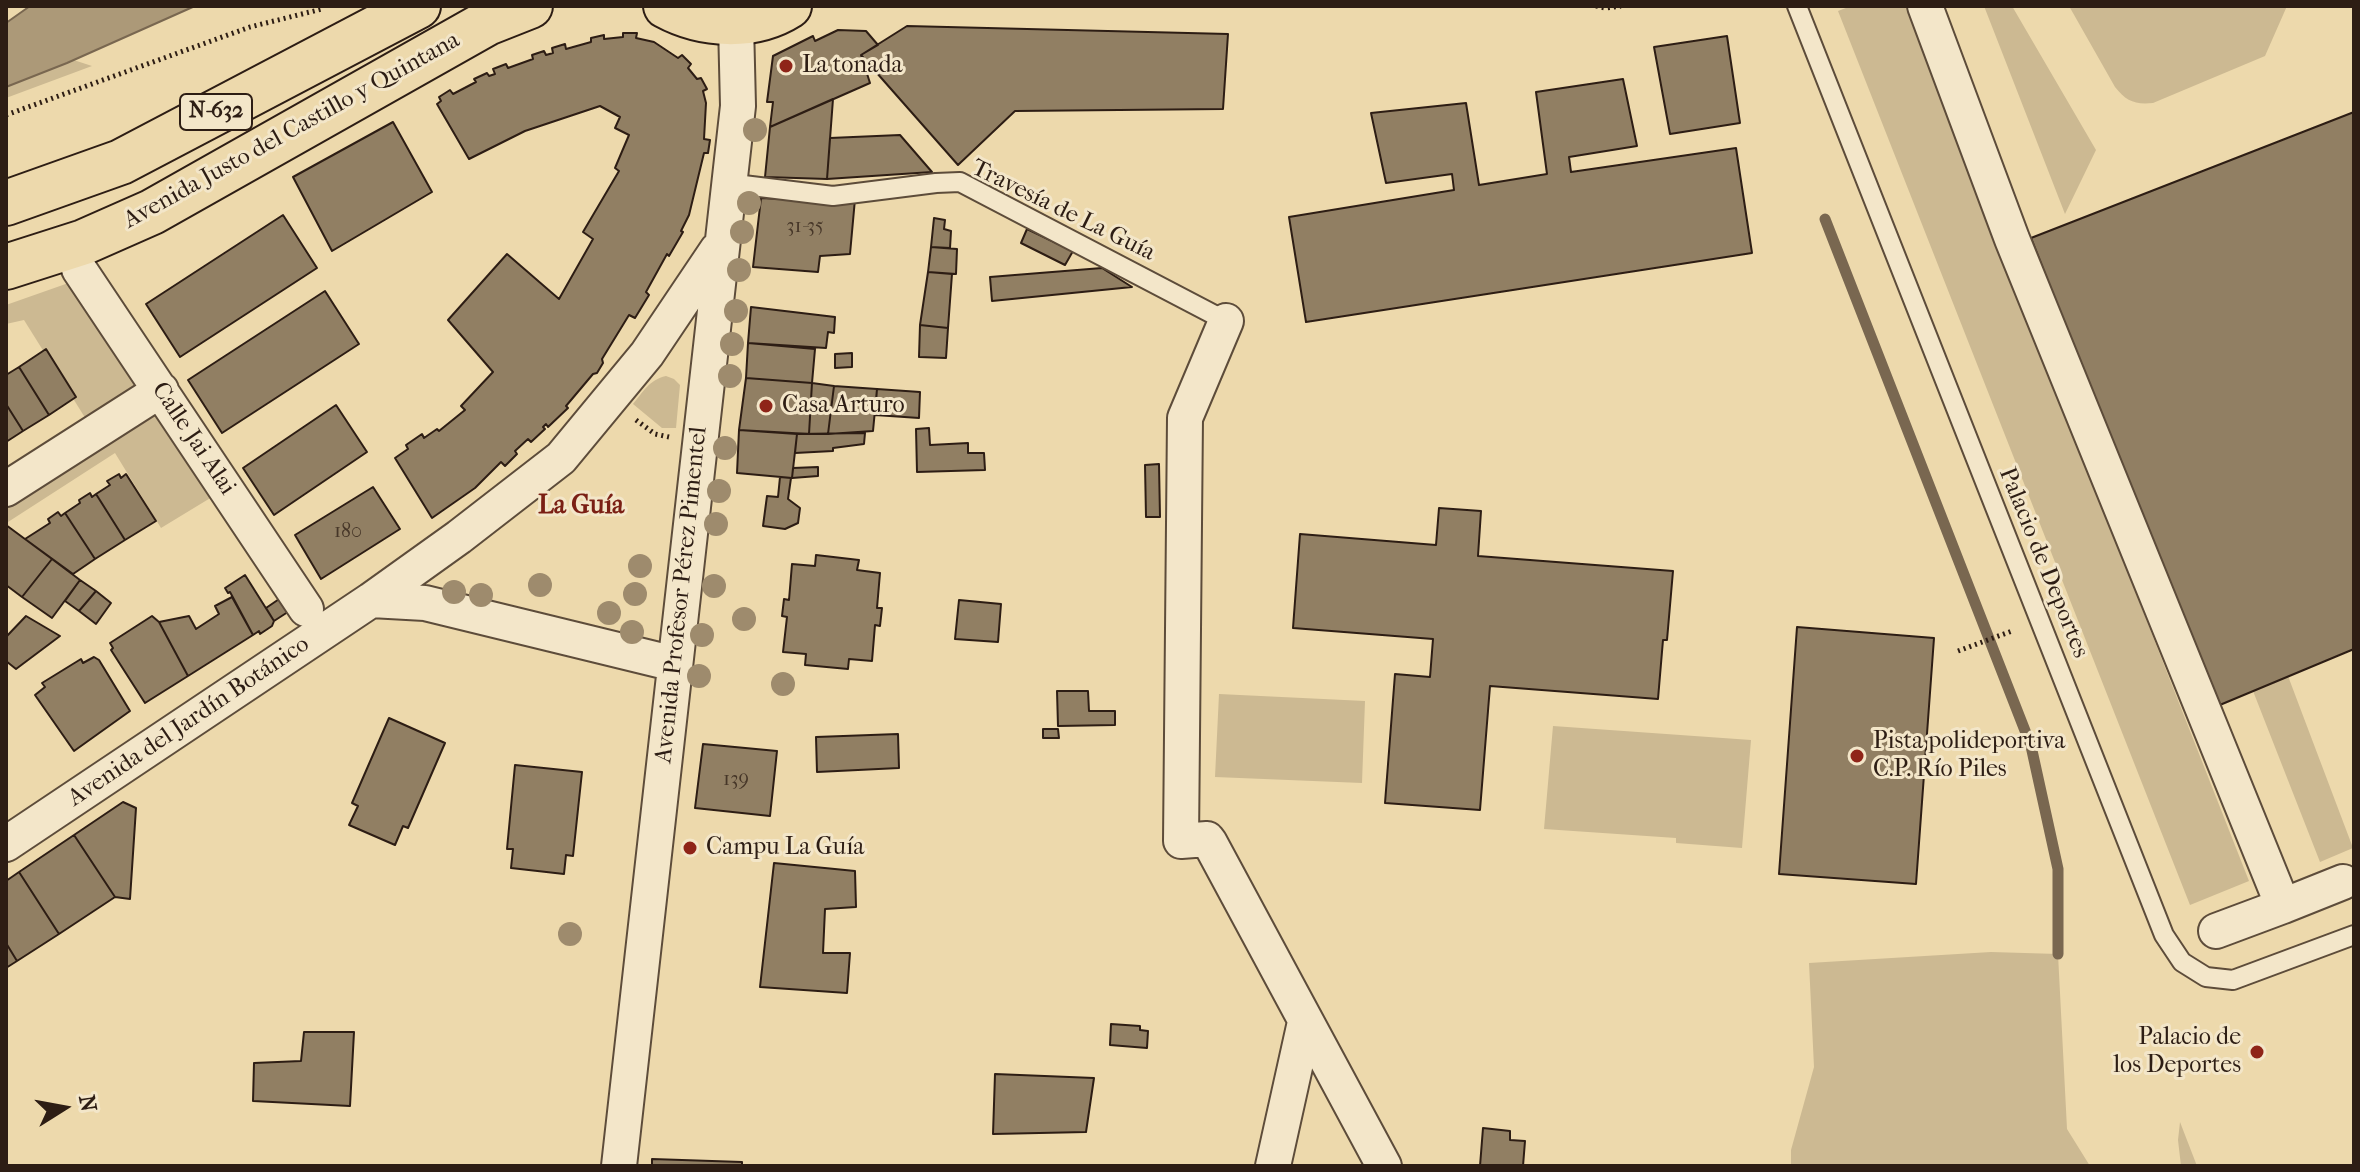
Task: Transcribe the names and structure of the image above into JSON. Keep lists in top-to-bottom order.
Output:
{
  "streets": {
    "main road": ["N-632", "Avenida Justo del Castillo y Quintana"],
    "street": ["Calle Jai Alai", "Avenida Profesor Pérez Pimentel", "Avenida del Jardín Botánico"],
    "lane": ["Travesía de La Guía", "Palacio de Deportes"]
  },
  "crossings": [
    ["Travesía de La Guía", "Avenida Profesor Pérez Pimentel"],
    ["Avenida Profesor Pérez Pimentel", "Avenida del Jardín Botánico"]
  ],
  "districts": ["La Guía"],
  "places": [
    "La tonada",
    "Casa Arturo",
    "Pista polideportiva C.P. Río Piles",
    "Campu La Guía",
    "Palacio de los Deportes"
  ],
  "house_numbers": ["31-35", "180", "139"],
  "north": "right"
}
